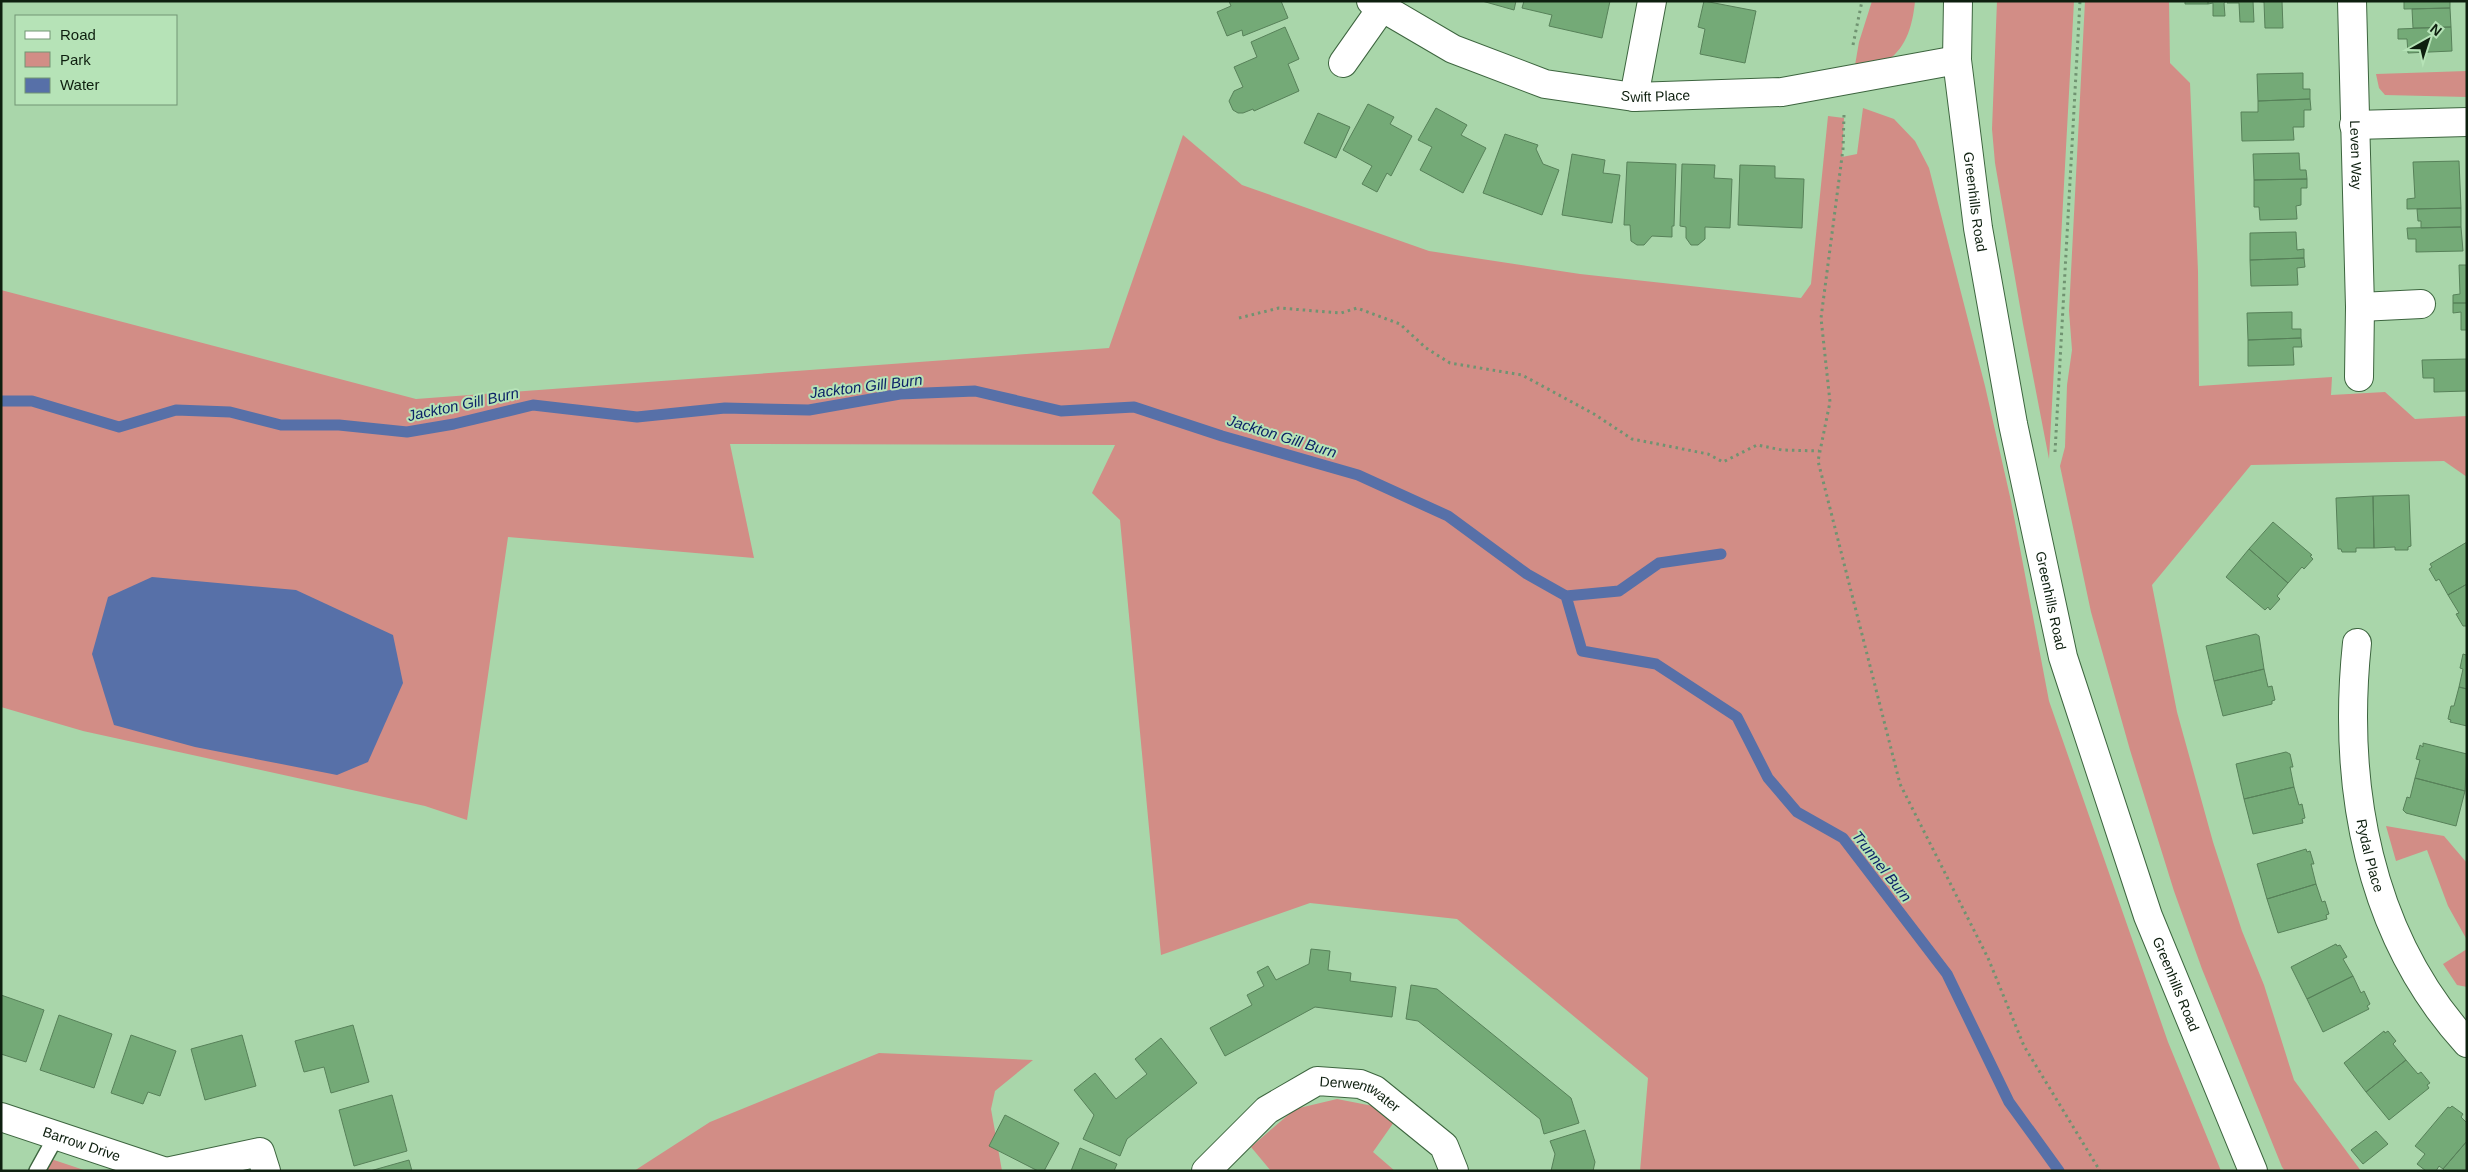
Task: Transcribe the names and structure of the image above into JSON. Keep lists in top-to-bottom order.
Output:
{
  "streets": {
    "street": [
      "Swift Place",
      "Leven Way",
      "Greenhills Road",
      "Rydal Place",
      "Derwentwater",
      "Barrow Drive"
    ]
  },
  "crossings": [
    ["Swift Place", "Greenhills Road"]
  ],
  "water": ["Jackton Gill Burn", "Trunnel Burn"],
  "legend": ["Road", "Park", "Water"],
  "north": "top right"
}
